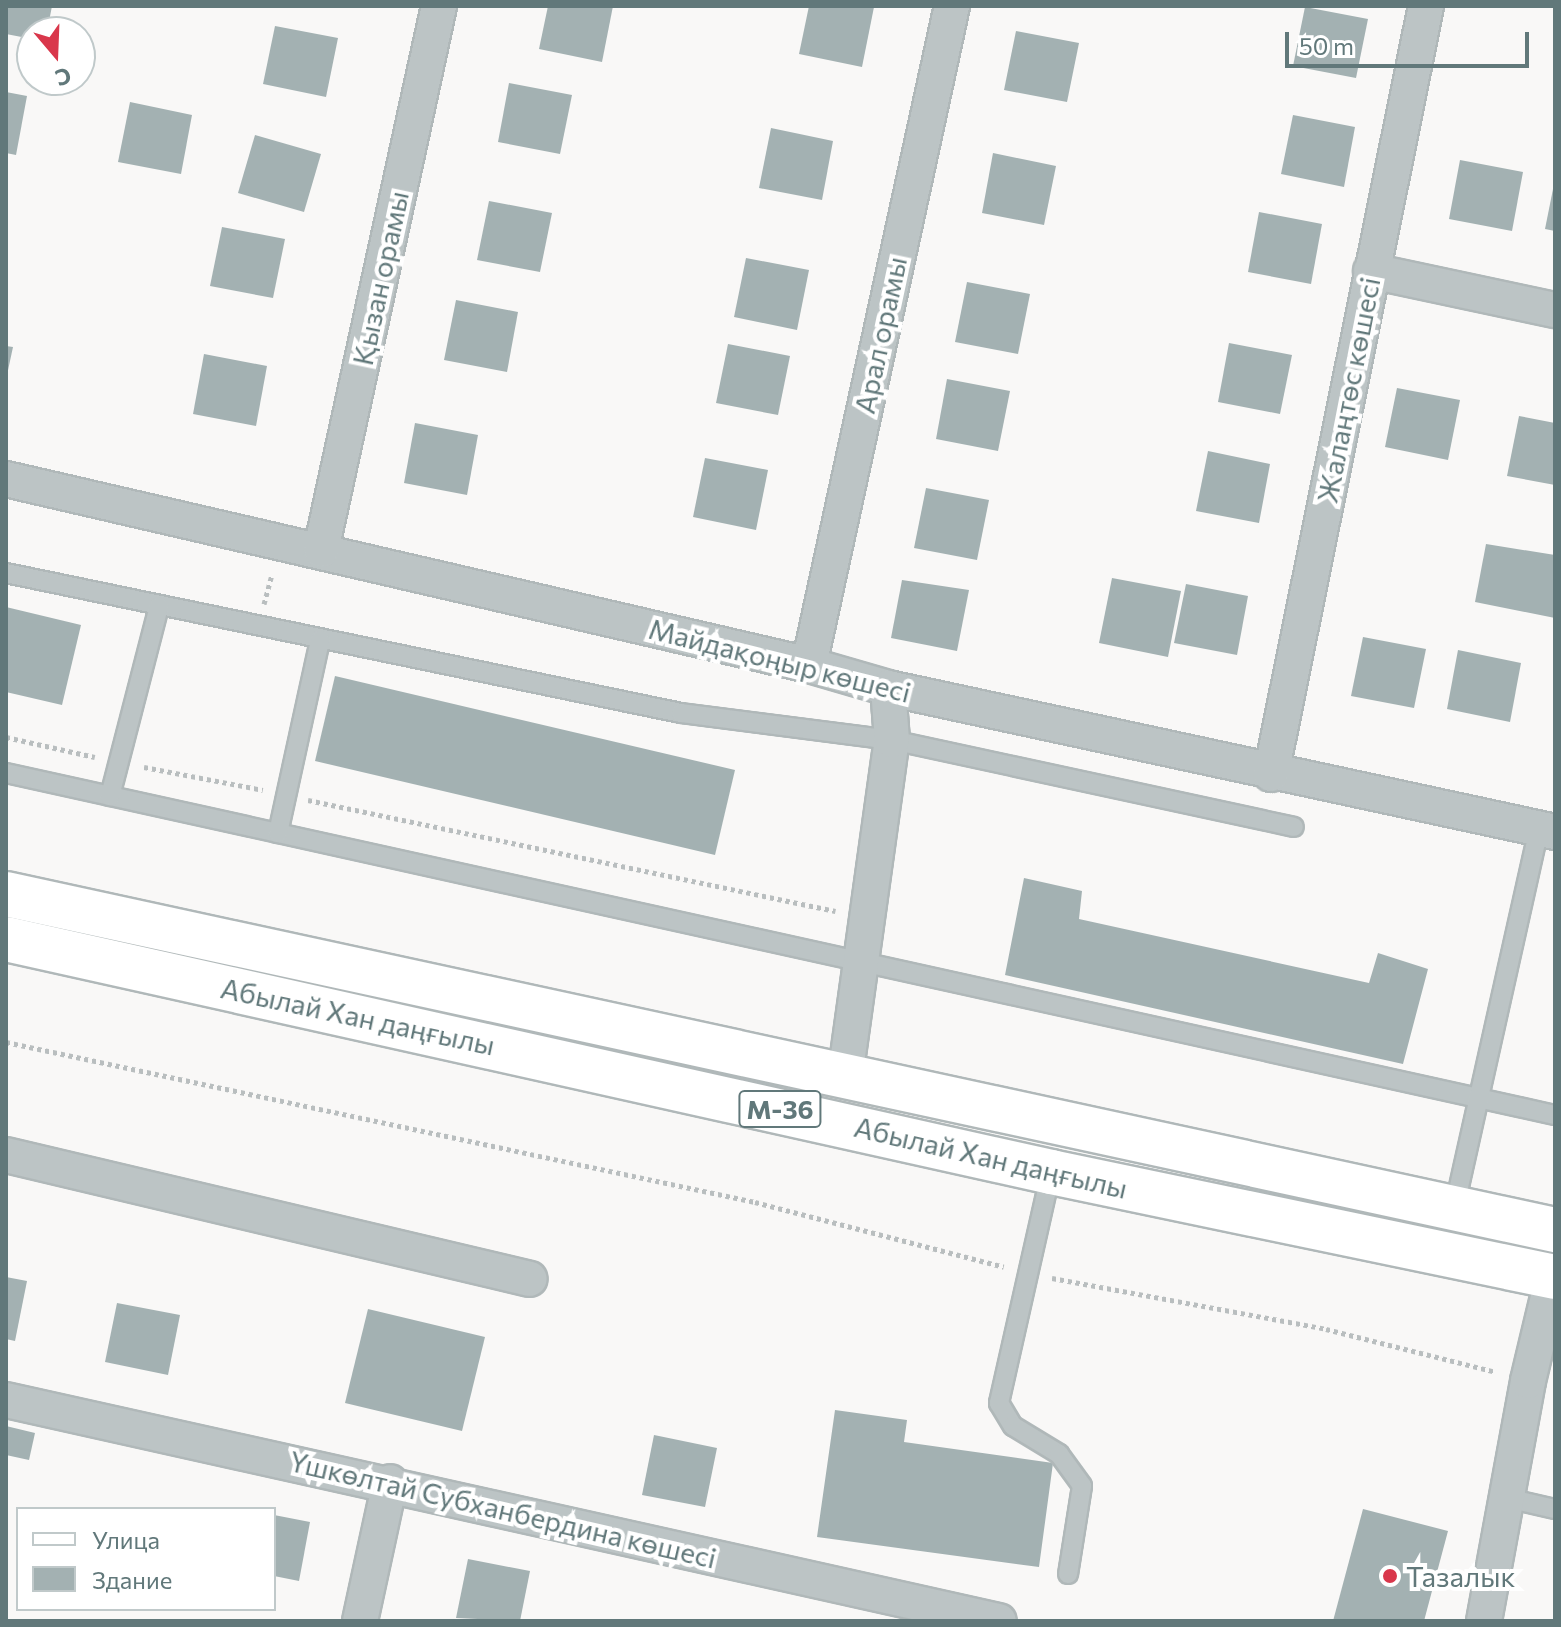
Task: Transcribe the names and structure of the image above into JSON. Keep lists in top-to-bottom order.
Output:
{
  "streets": {
    "main road": ["Абылай Хан даңғылы", "M-36"],
    "street": [
      "Қызан орамы",
      "Арал орамы",
      "Жалаңтөс көшесі",
      "Майдақоңыр көшесі",
      "Үшкөлтай Субханбердина көшесі"
    ]
  },
  "crossings": [
    ["Қызан орамы", "Майдақоңыр көшесі"],
    ["Арал орамы", "Майдақоңыр көшесі"],
    ["Жалаңтөс көшесі", "Майдақоңыр көшесі"]
  ],
  "places": ["Тазалык"],
  "legend": ["Улица", "Здание"],
  "scale_bar": "50 m",
  "north": "bottom"
}
